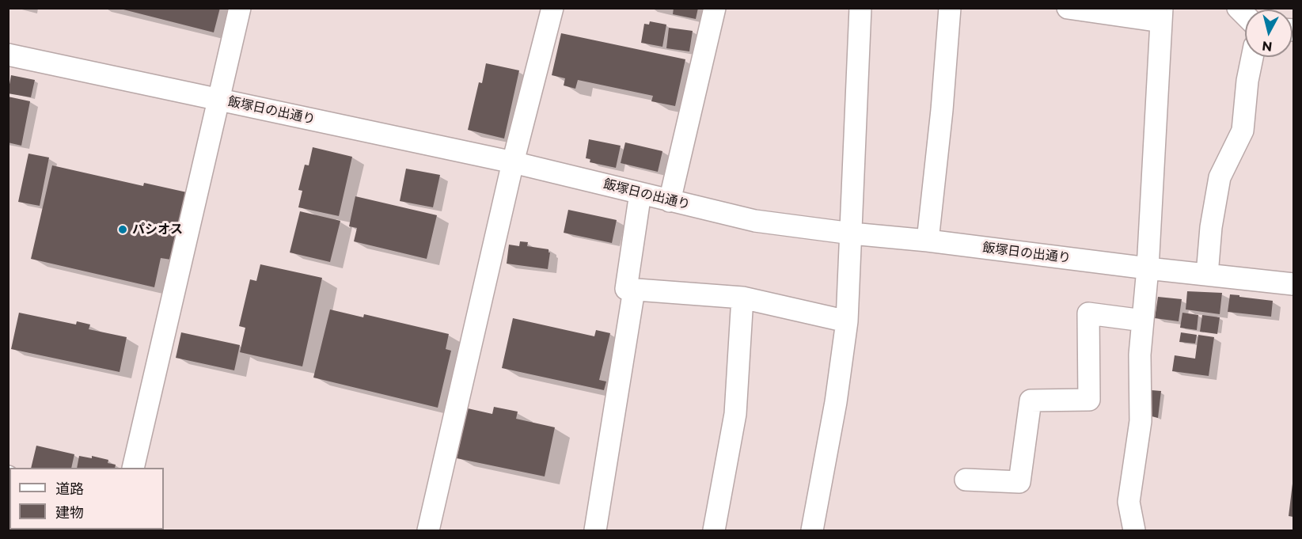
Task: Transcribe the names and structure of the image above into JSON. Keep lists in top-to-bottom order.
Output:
{
  "streets": {
    "street": ["飯塚日の出通り"]
  },
  "places": ["パシオス"],
  "legend": ["道路", "建物"],
  "north": "bottom"
}
